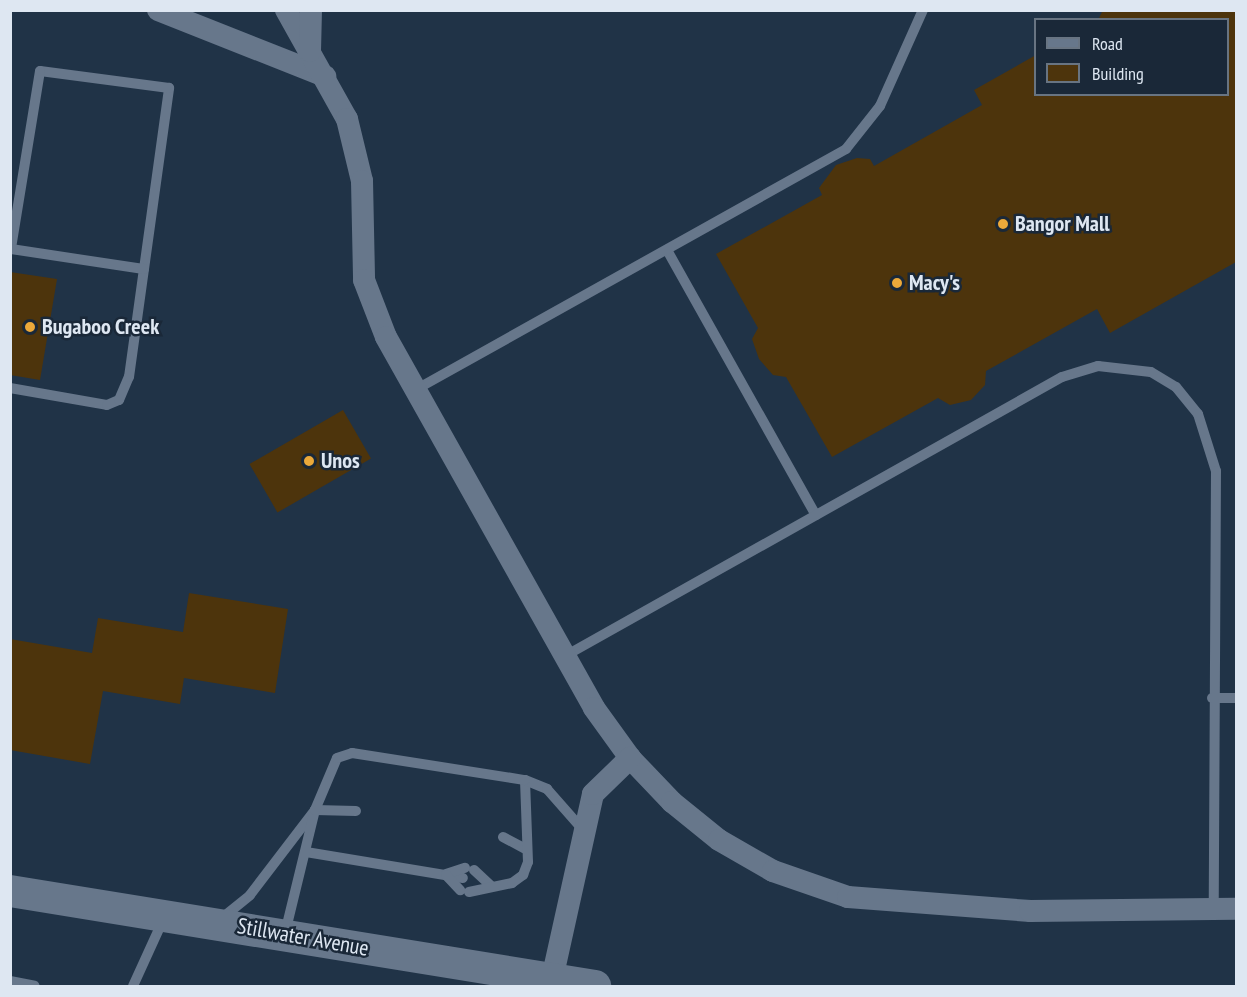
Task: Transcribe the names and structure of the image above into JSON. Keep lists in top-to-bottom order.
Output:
{
  "streets": {
    "main road": ["Stillwater Avenue"]
  },
  "places": [
    "Bangor Mall",
    "Macy's",
    "Bugaboo Creek",
    "Unos"
  ],
  "legend": ["Road", "Building"]
}
